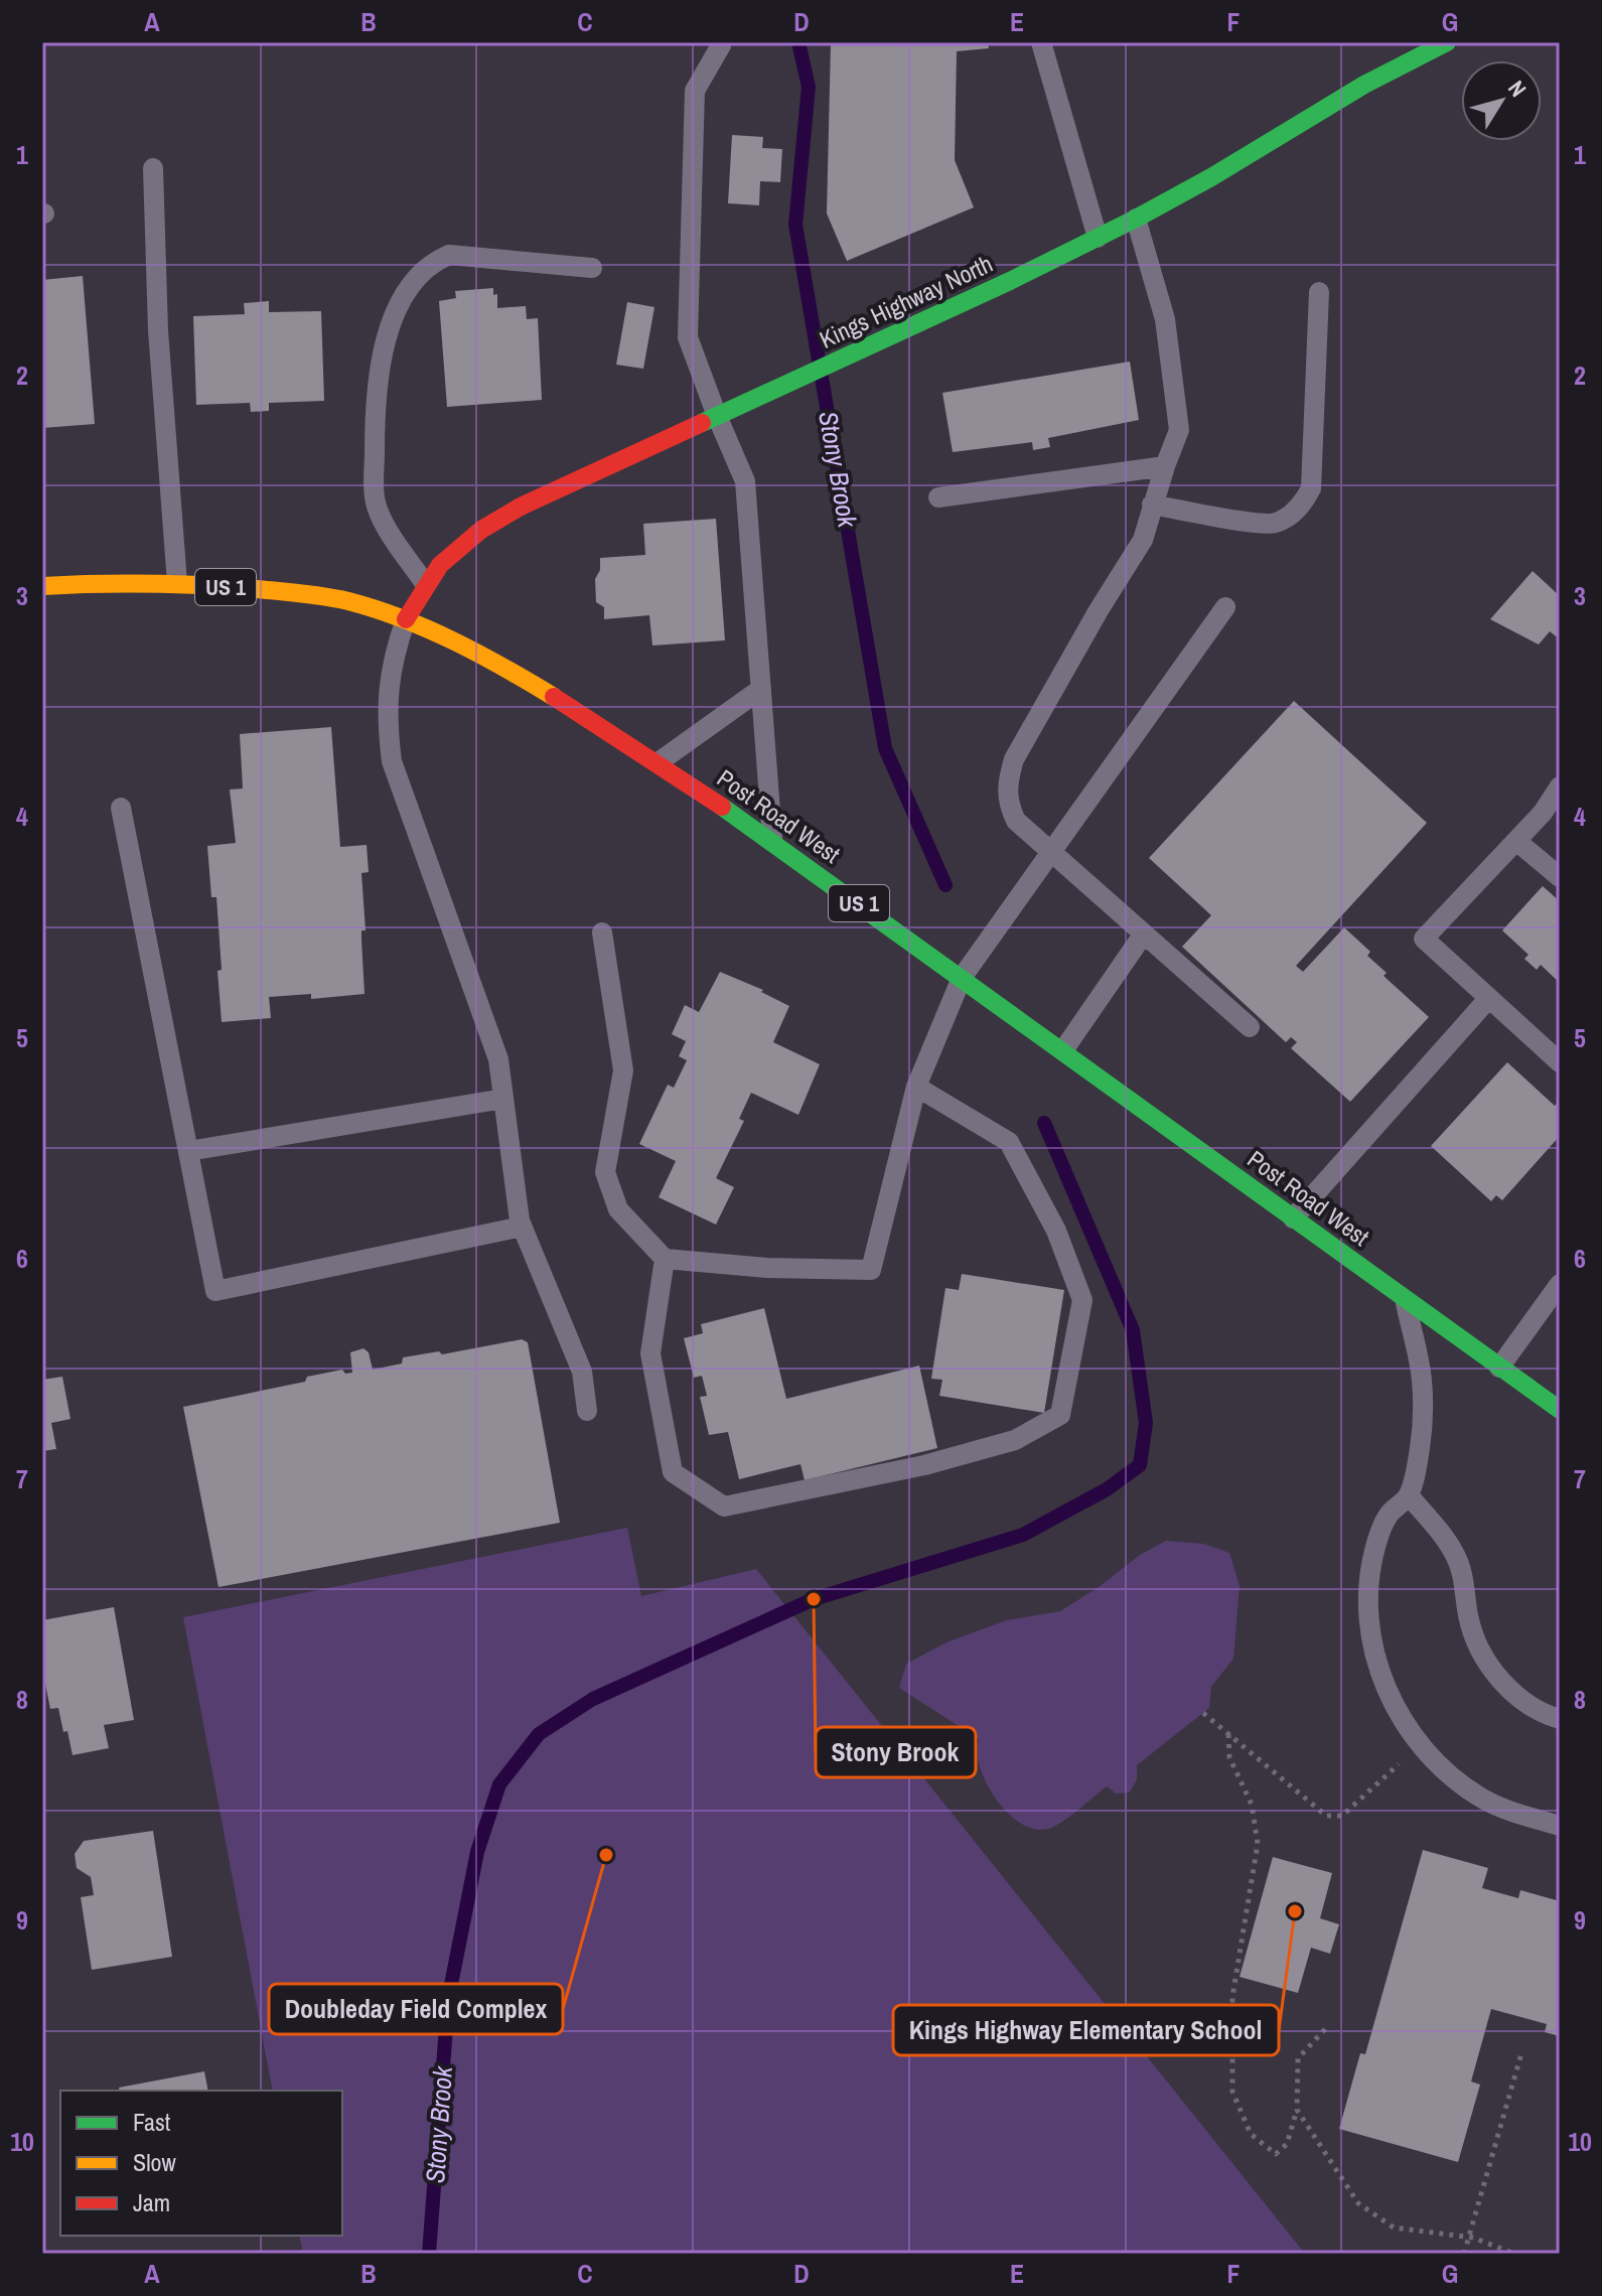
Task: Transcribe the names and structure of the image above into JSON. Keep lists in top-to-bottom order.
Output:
{
  "streets": {
    "main road": ["Kings Highway North", "US 1", "Post Road West"]
  },
  "crossings": [
    ["Kings Highway North", "Post Road West"]
  ],
  "water": ["Stony Brook"],
  "places": ["Stony Brook", "Doubleday Field Complex", "Kings Highway Elementary School"],
  "legend": ["Fast", "Slow", "Jam"],
  "north": "top right",
  "grid": {
    "columns": [
      "A",
      "B",
      "C",
      "D",
      "E",
      "F",
      "G"
    ],
    "rows": [
      "1",
      "2",
      "3",
      "4",
      "5",
      "6",
      "7",
      "8",
      "9",
      "10"
    ]
  }
}
